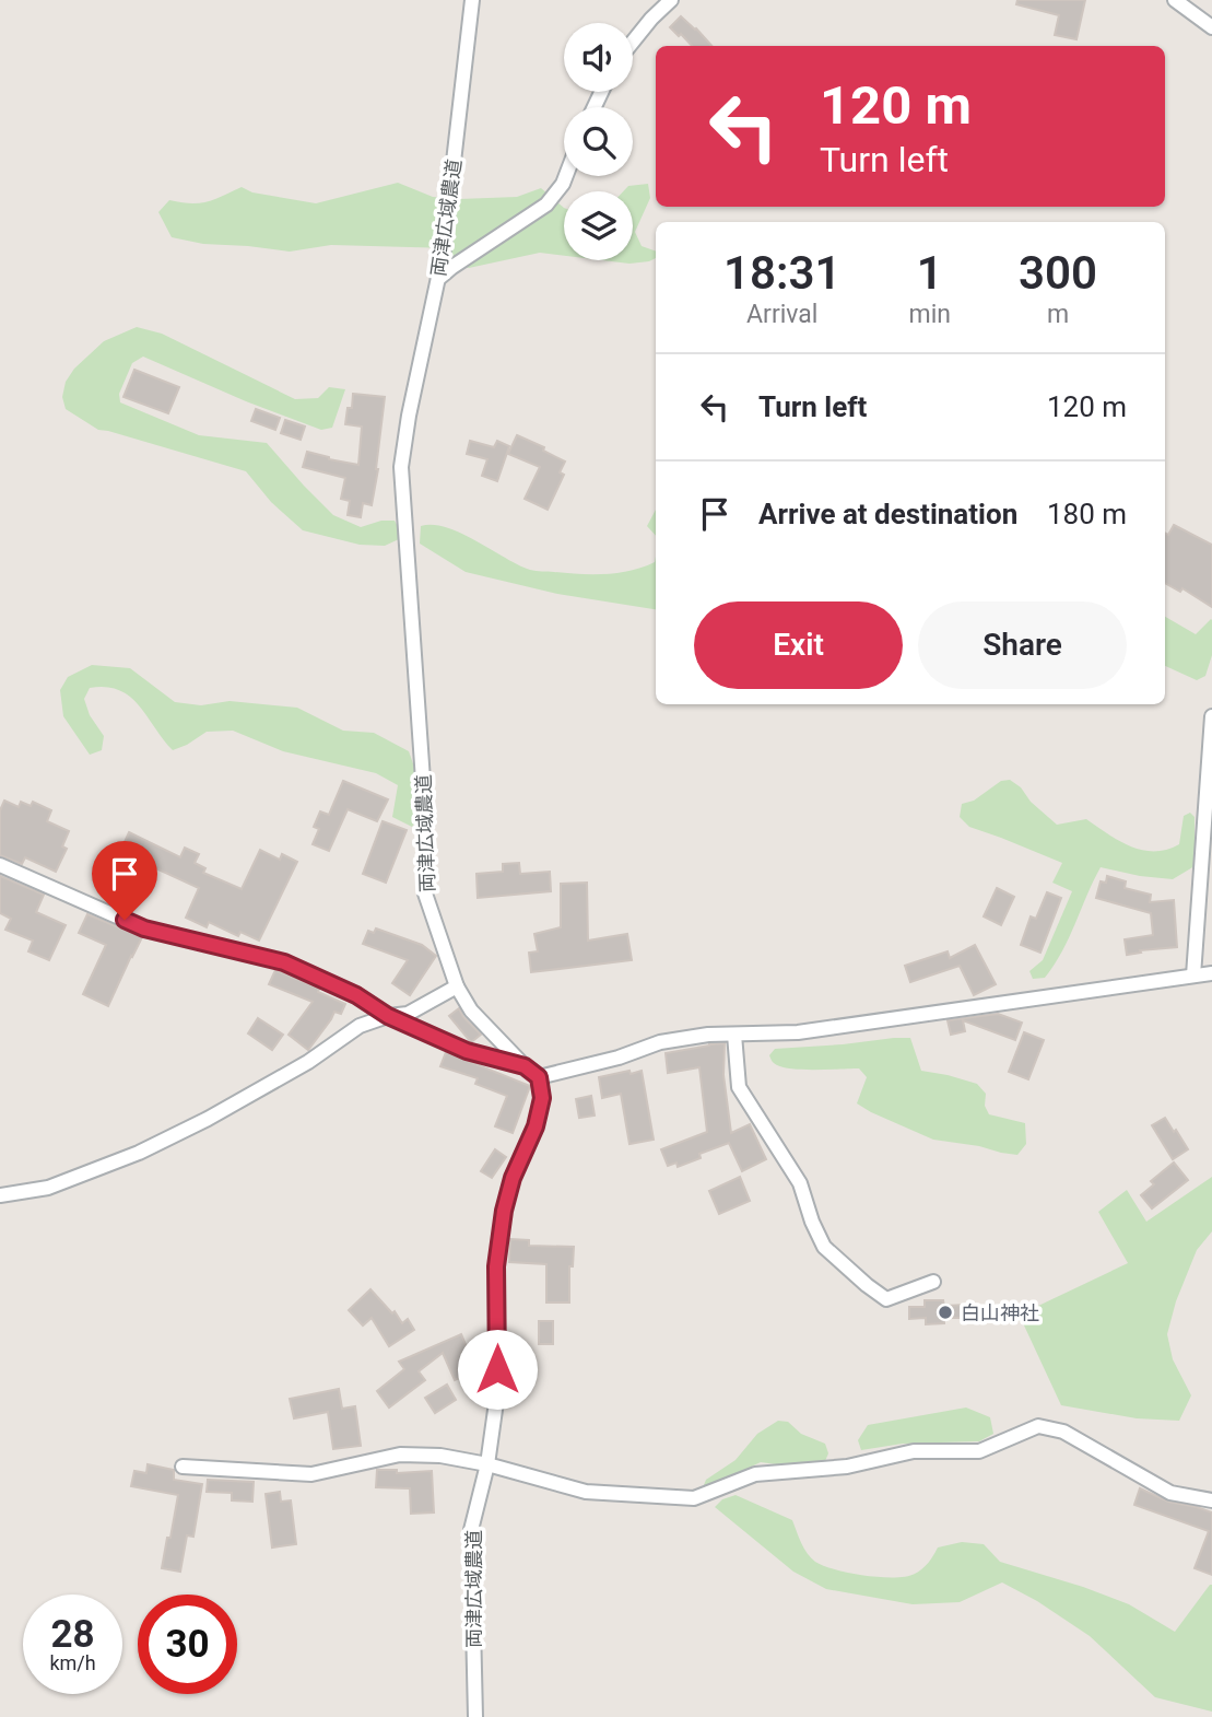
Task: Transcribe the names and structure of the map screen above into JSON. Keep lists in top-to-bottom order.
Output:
{
  "streets": {
    "street": ["両津広域農道"]
  },
  "places": ["白山神社"],
  "page": {
    "turn": ["120 m", "Turn left"],
    "eta": [
      "18:31",
      "Arrival",
      "1",
      "min",
      "300",
      "m"
    ],
    "list": [
      {
        "name": "Turn left",
        "value": "120 m"
      },
      {
        "name": "Arrive at destination",
        "value": "180 m"
      }
    ],
    "buttons": ["Exit", "Share"],
    "speed": "28 km/h",
    "limit": "30"
  }
}
